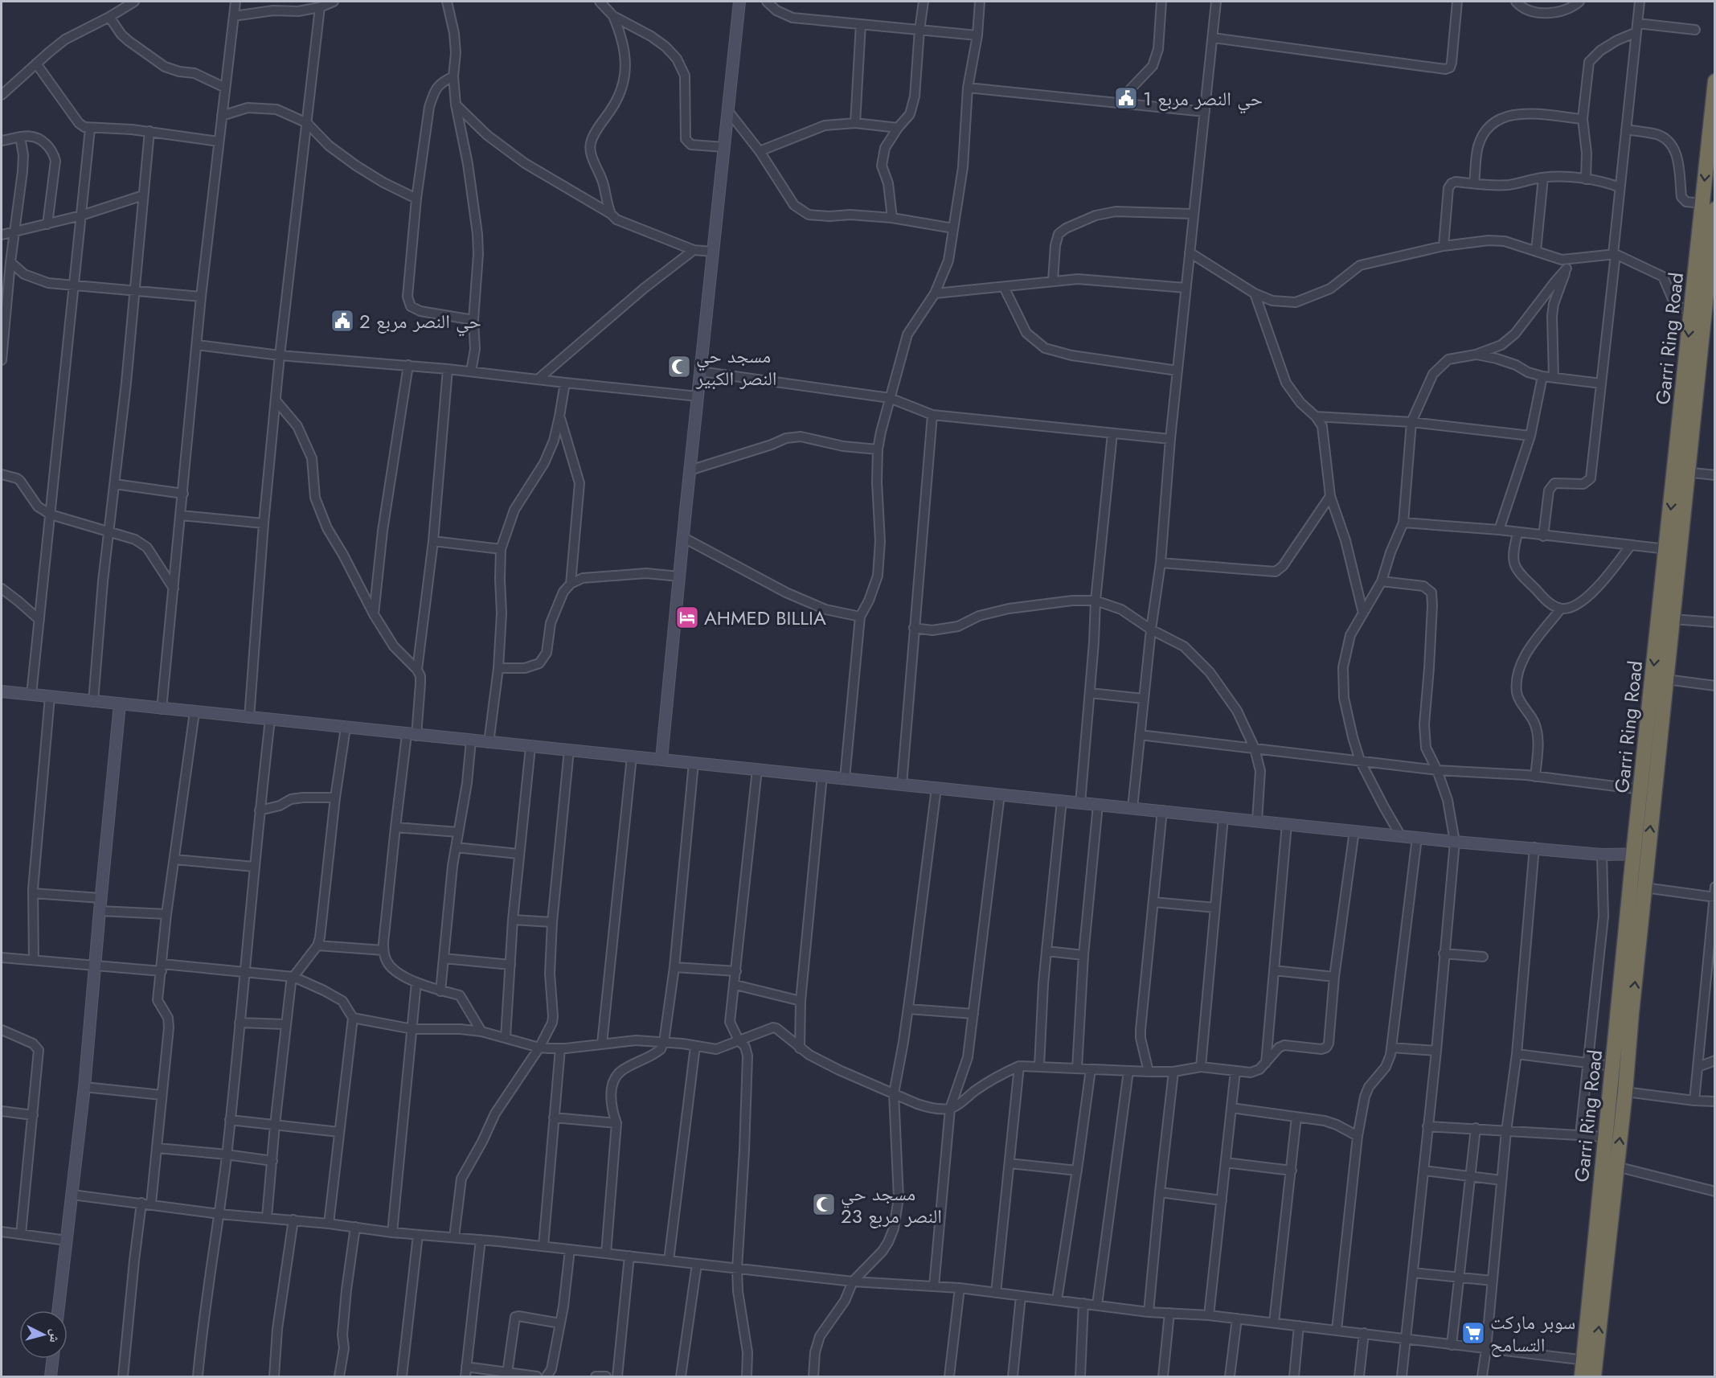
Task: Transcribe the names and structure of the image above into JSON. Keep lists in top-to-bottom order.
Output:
{
  "streets": {
    "highway": ["Garri Ring Road"]
  },
  "places": {
    "public building": ["حي النصر مربع 1", "حي النصر مربع 2"],
    "mosque": ["مسجد حي النصر الكبير", "مسجد حي النصر مربع 23"],
    "hotel": ["AHMED BILLIA"],
    "supermarket": ["سوبر ماركت التسامح"]
  },
  "north": "right"
}
